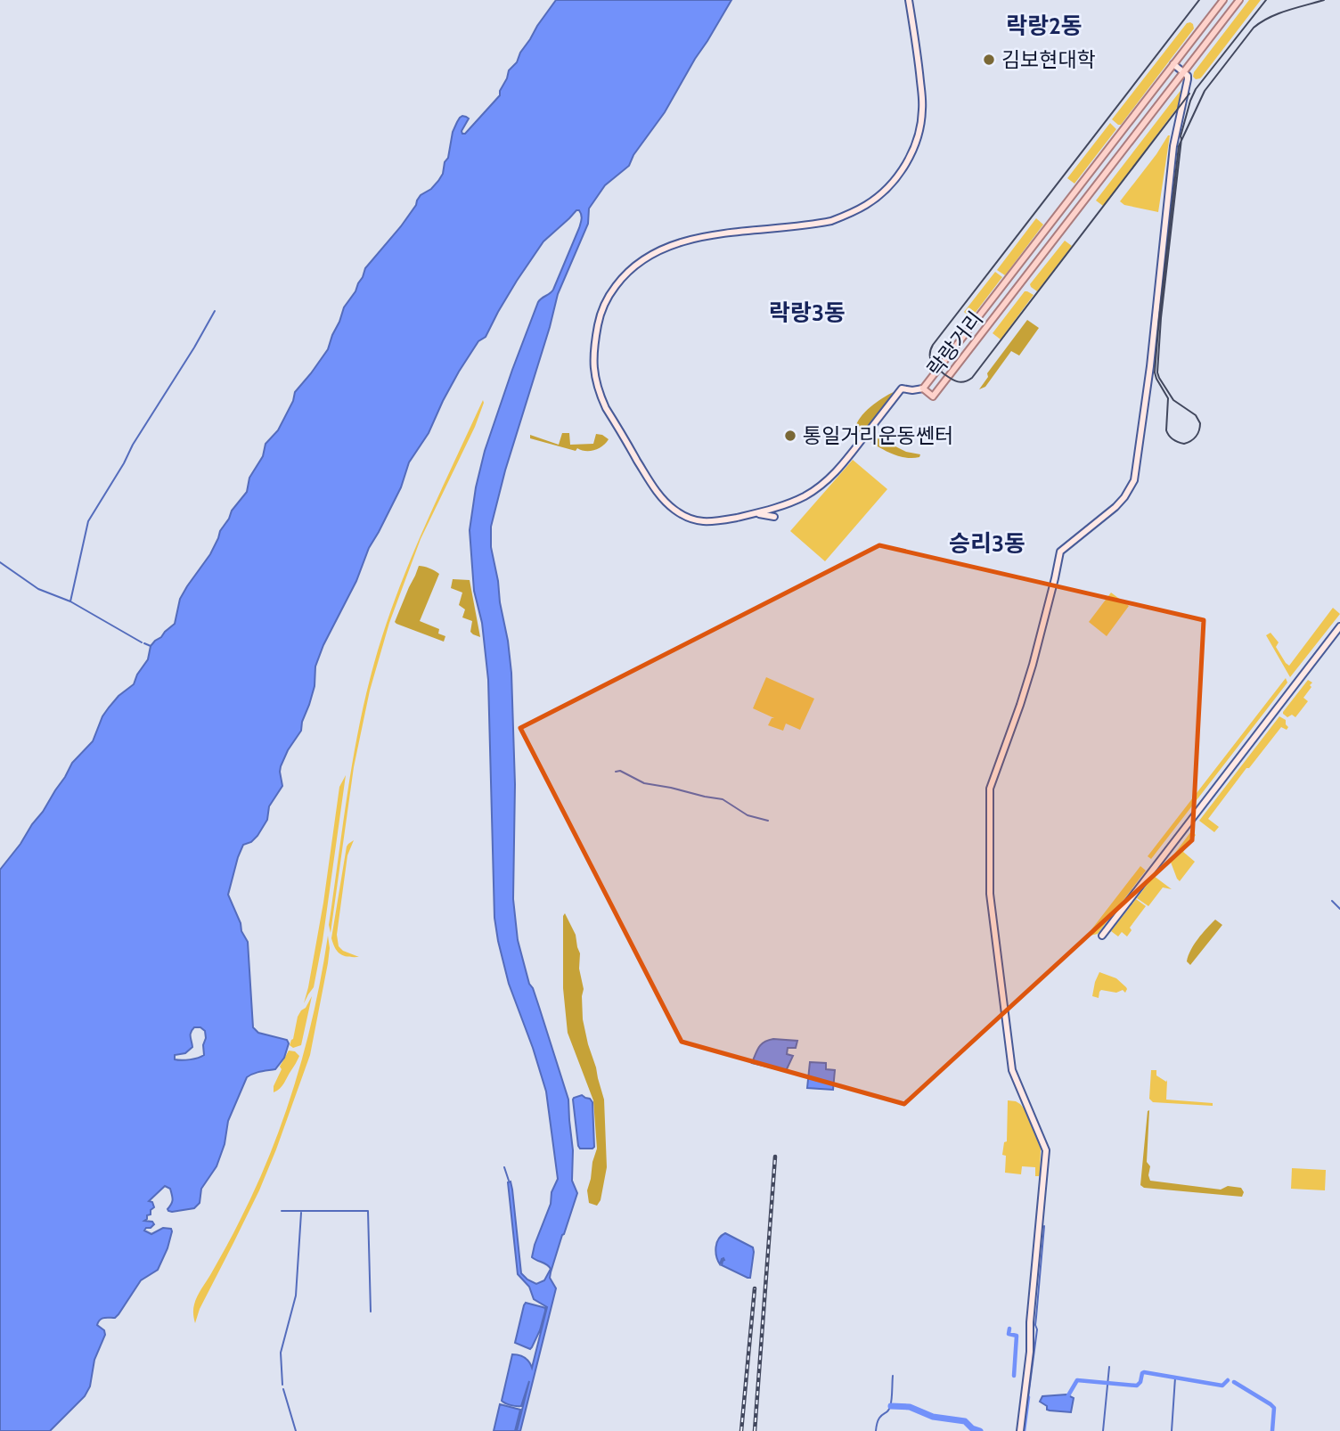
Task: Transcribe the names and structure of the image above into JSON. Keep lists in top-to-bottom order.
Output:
{
  "streets": {
    "main road": ["락랑거리"]
  },
  "districts": ["락랑2동", "락랑3동", "승리3동"],
  "places": ["김보현대학", "통일거리운동쎈터"]
}
